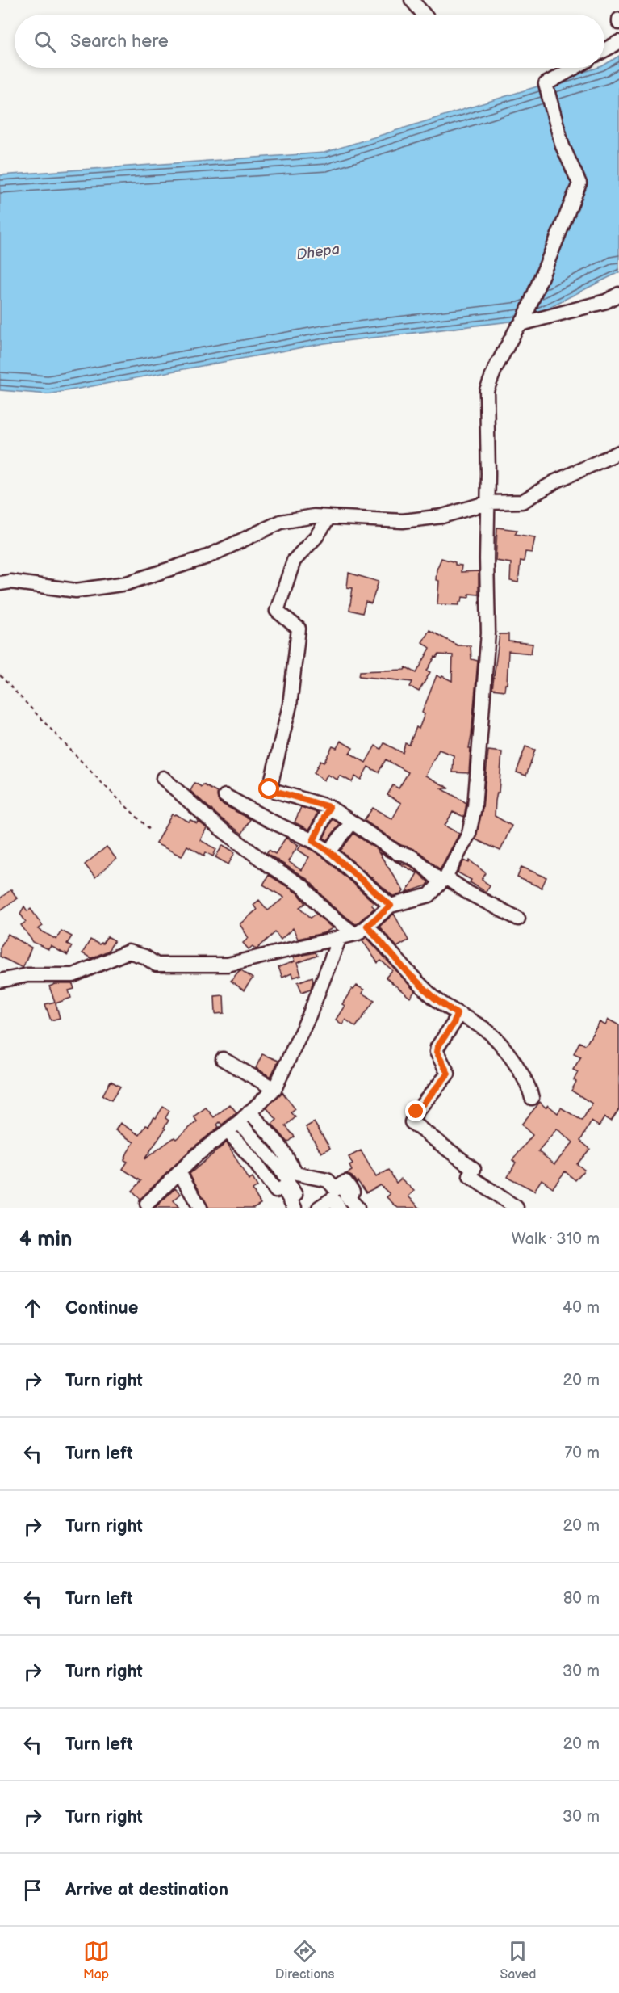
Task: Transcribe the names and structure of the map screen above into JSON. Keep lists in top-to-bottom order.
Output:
{
  "water": ["Dhepa"],
  "page": {
    "search": "Search here",
    "heading": ["4 min", "Walk · 310 m"],
    "list": [
      ["Continue", "40 m"],
      ["Turn right", "20 m"],
      ["Turn left", "70 m"],
      ["Turn right", "20 m"],
      ["Turn left", "80 m"],
      ["Turn right", "30 m"],
      ["Turn left", "20 m"],
      ["Turn right", "30 m"],
      "Arrive at destination"
    ],
    "nav": ["Map", "Directions", "Saved"]
  }
}
